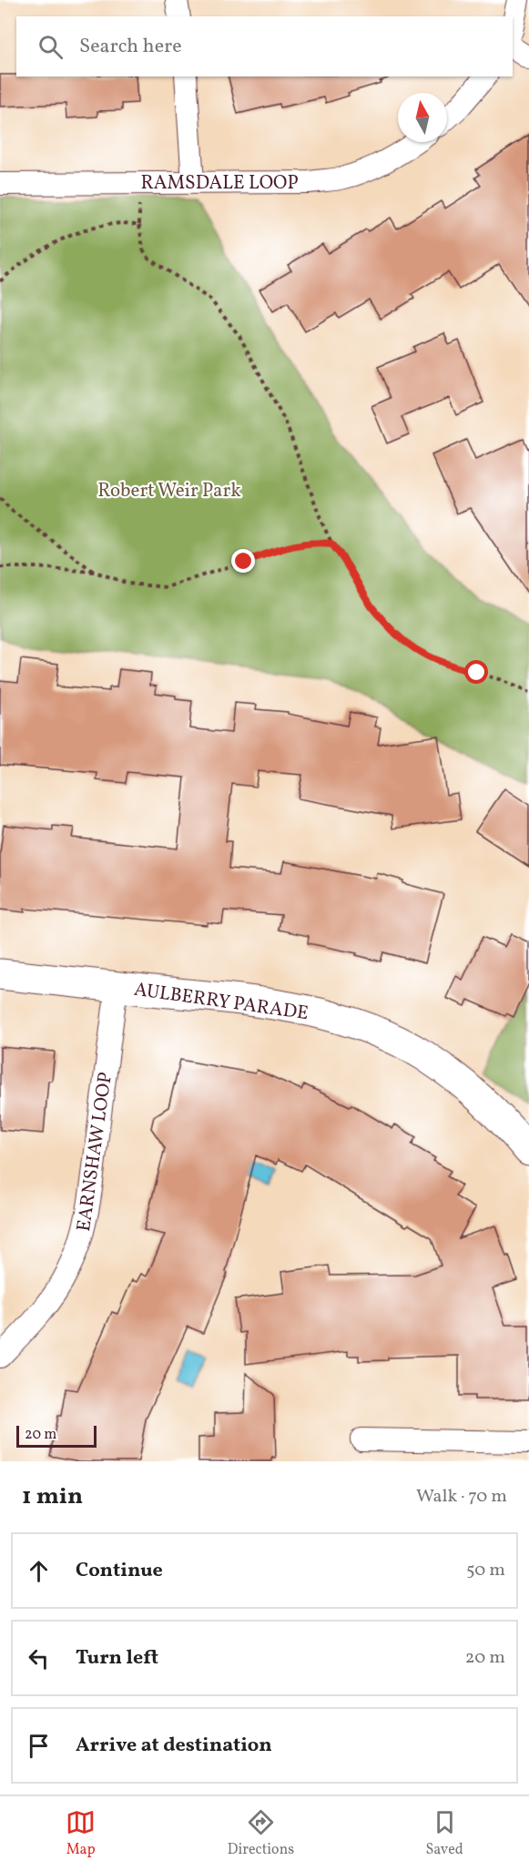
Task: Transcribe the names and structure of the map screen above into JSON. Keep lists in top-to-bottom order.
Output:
{
  "streets": {
    "main road": ["AULBERRY PARADE"],
    "street": ["RAMSDALE LOOP", "EARNSHAW LOOP"]
  },
  "crossings": [
    ["AULBERRY PARADE", "EARNSHAW LOOP"]
  ],
  "parks": ["Robert Weir Park"],
  "scale_bar": "20 m",
  "north": "top",
  "page": {
    "search": "Search here",
    "scale": "20 m",
    "heading": ["1 min", "Walk · 70 m"],
    "list": [
      ["Continue", "50 m"],
      ["Turn left", "20 m"],
      "Arrive at destination"
    ],
    "nav": ["Map", "Directions", "Saved"]
  }
}
